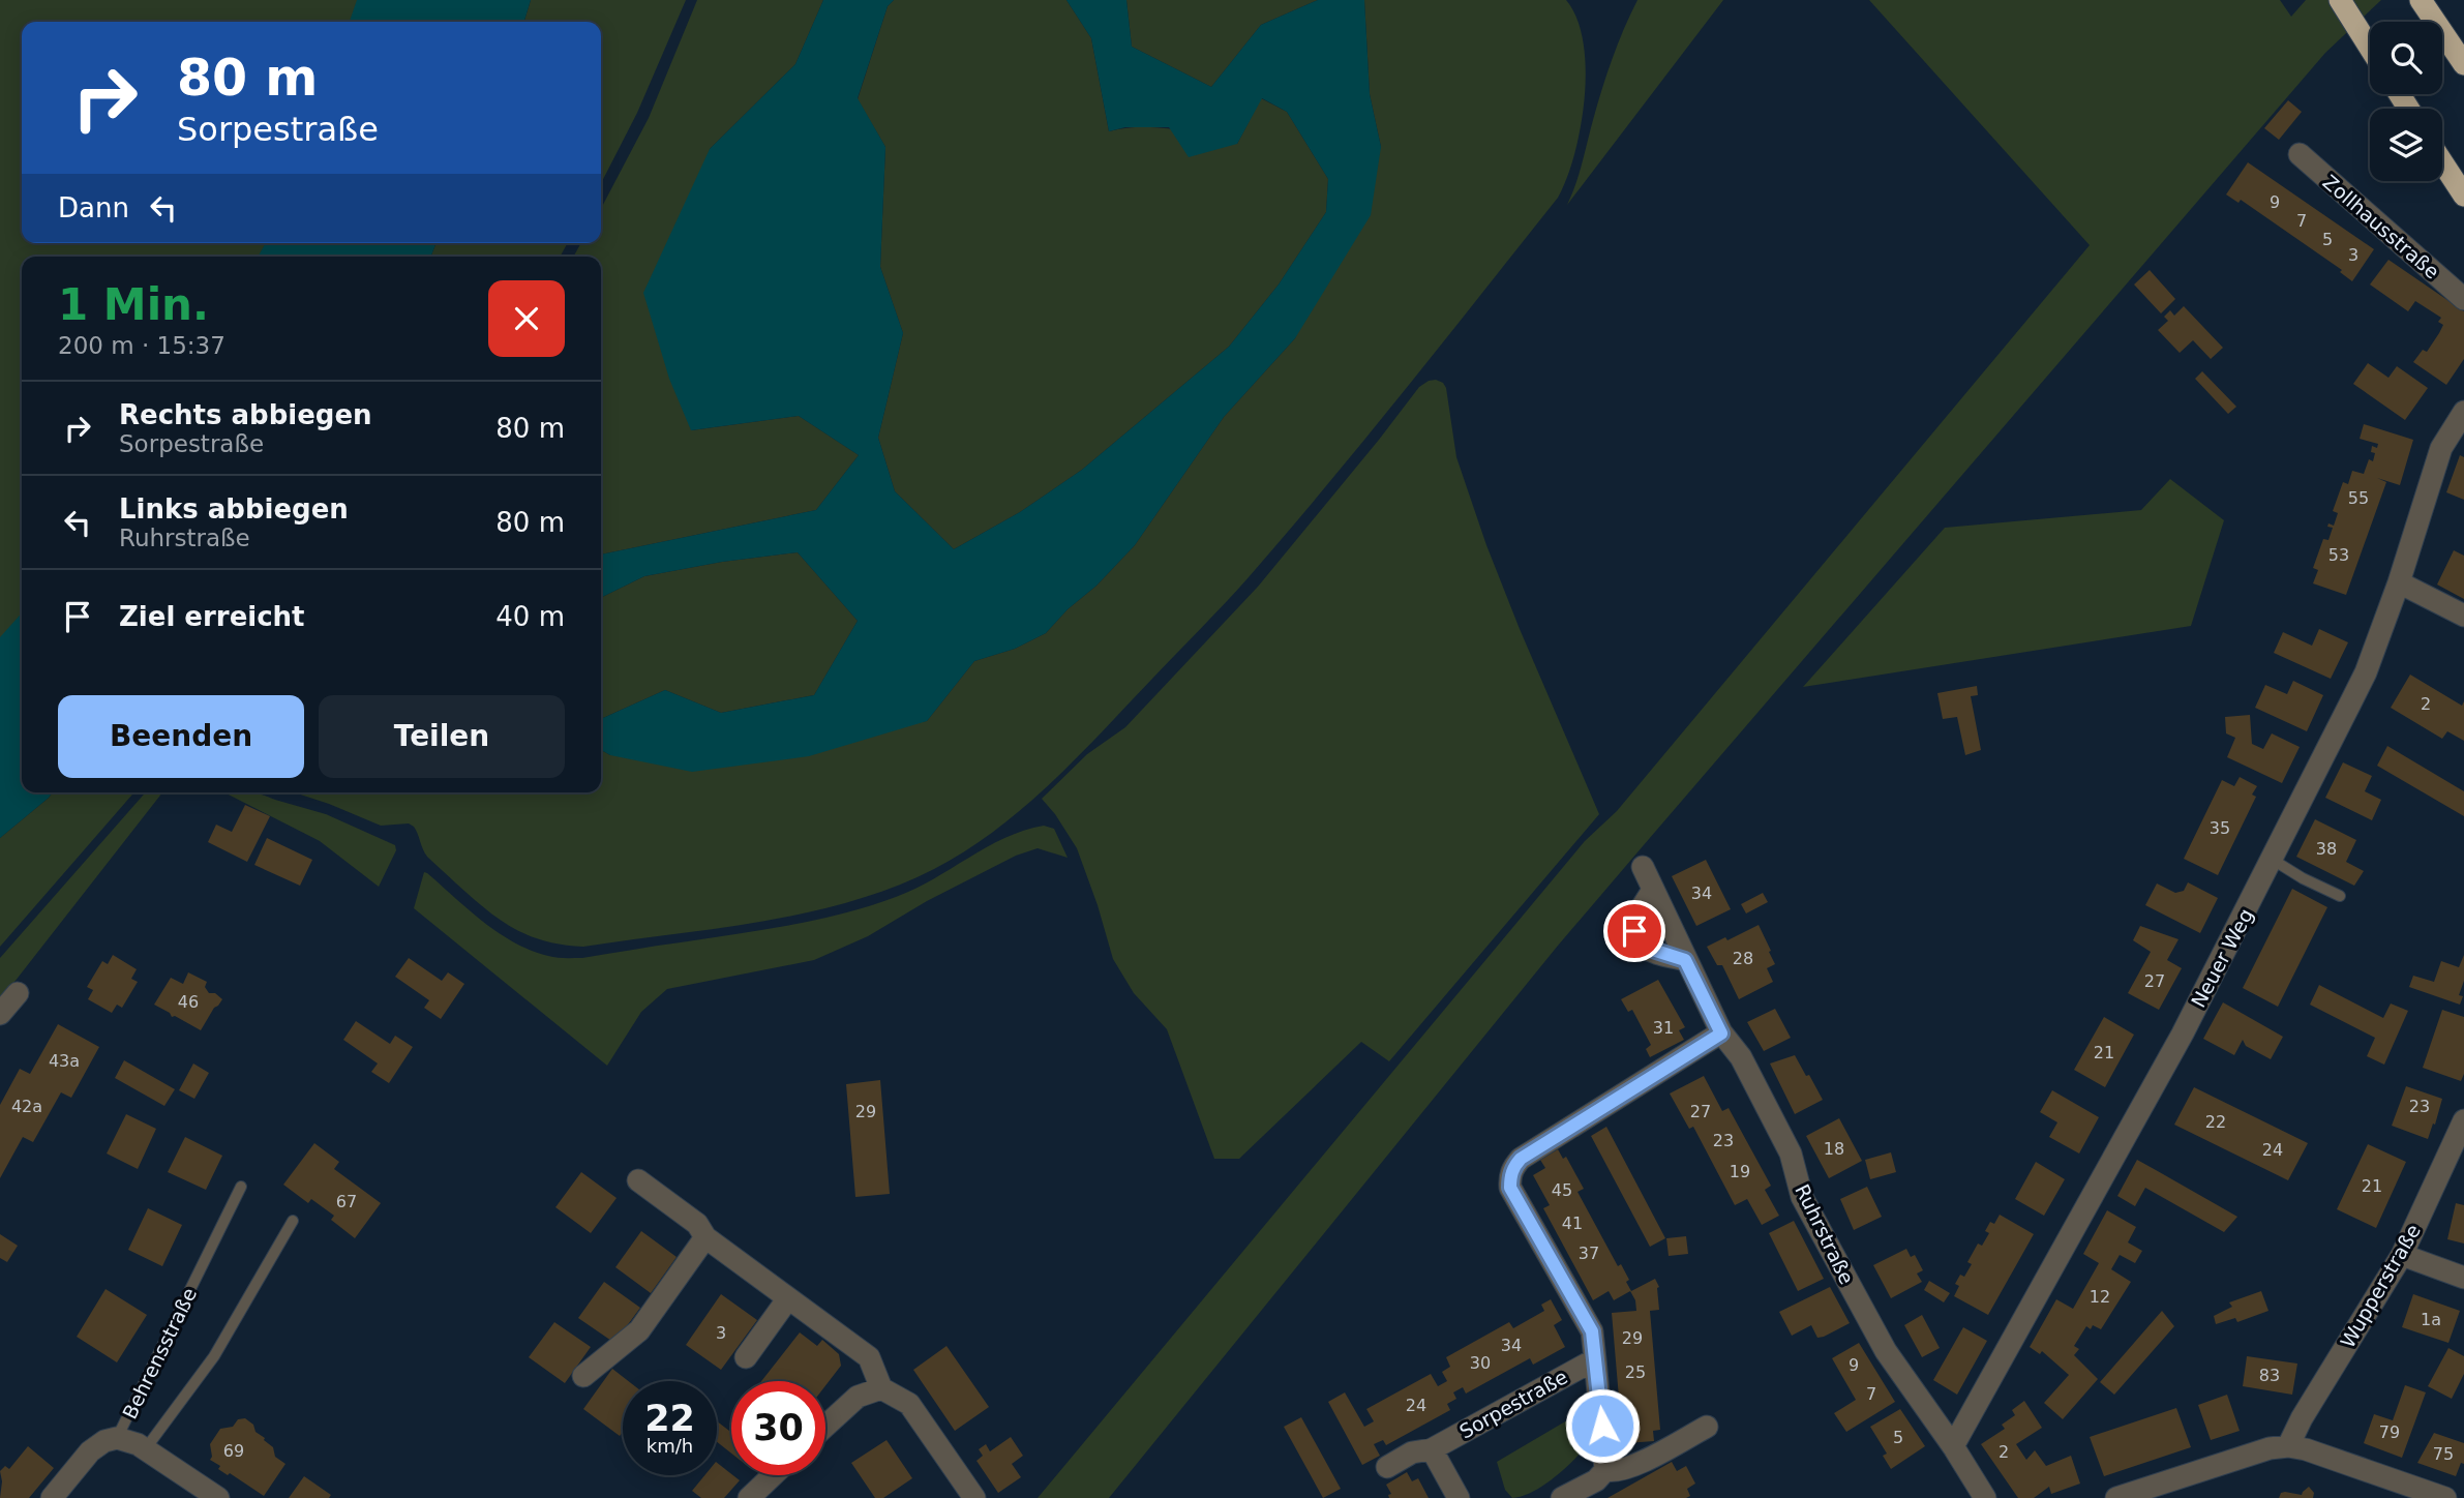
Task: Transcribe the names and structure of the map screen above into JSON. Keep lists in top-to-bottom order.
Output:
{
  "streets": {
    "street": [
      "Zollhausstraße",
      "Neuer Weg",
      "Ruhrstraße",
      "Wupperstraße",
      "Behrensstraße",
      "Sorpestraße"
    ]
  },
  "crossings": [
    ["Neuer Weg", "Ruhrstraße"],
    ["Ruhrstraße", "Sorpestraße"]
  ],
  "house_numbers": [
    "9",
    "7",
    "5",
    "3",
    "55",
    "53",
    "2",
    "35",
    "38",
    "34",
    "28",
    "27",
    "46",
    "31",
    "21",
    "43a",
    "42a",
    "23",
    "29",
    "27",
    "22",
    "23",
    "18",
    "24",
    "19",
    "21",
    "45",
    "67",
    "41",
    "37",
    "12",
    "1a",
    "3",
    "29",
    "34",
    "30",
    "9",
    "25",
    "83",
    "7",
    "24",
    "79",
    "5",
    "69",
    "2",
    "75"
  ],
  "page": {
    "turn": ["80 m", "Sorpestraße"],
    "then": "Dann",
    "heading": ["1 Min.", "200 m · 15:37"],
    "list": [
      {
        "name": "Rechts abbiegen",
        "note": "Sorpestraße",
        "value": "80 m"
      },
      {
        "name": "Links abbiegen",
        "note": "Ruhrstraße",
        "value": "80 m"
      },
      {
        "name": "Ziel erreicht",
        "value": "40 m"
      }
    ],
    "buttons": ["Beenden", "Teilen"],
    "speed": "22 km/h",
    "limit": "30"
  }
}
